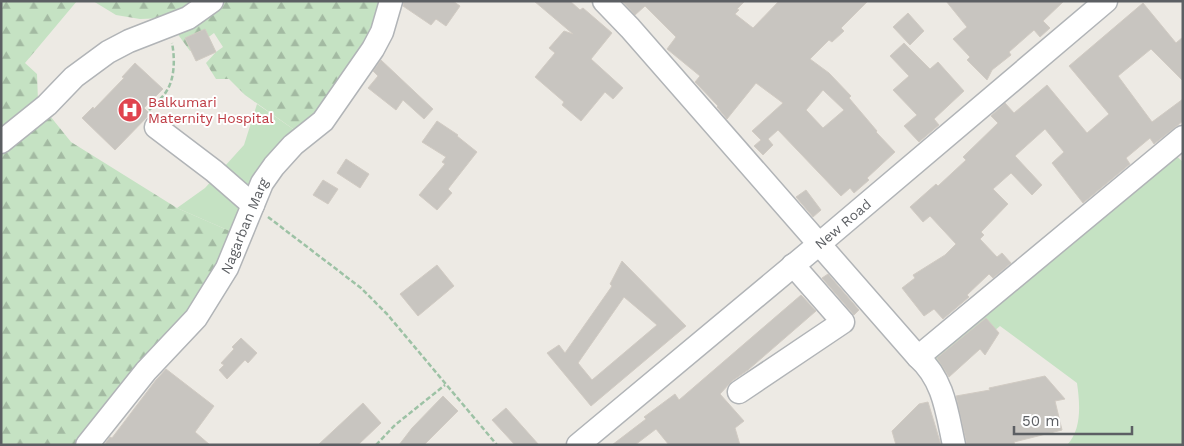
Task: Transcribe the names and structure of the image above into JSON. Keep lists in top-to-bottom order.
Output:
{
  "streets": {
    "street": ["New Road", "Nagarban Marg"]
  },
  "places": {
    "hospital": ["Balkumari Maternity Hospital"]
  },
  "scale_bar": "50 m"
}
